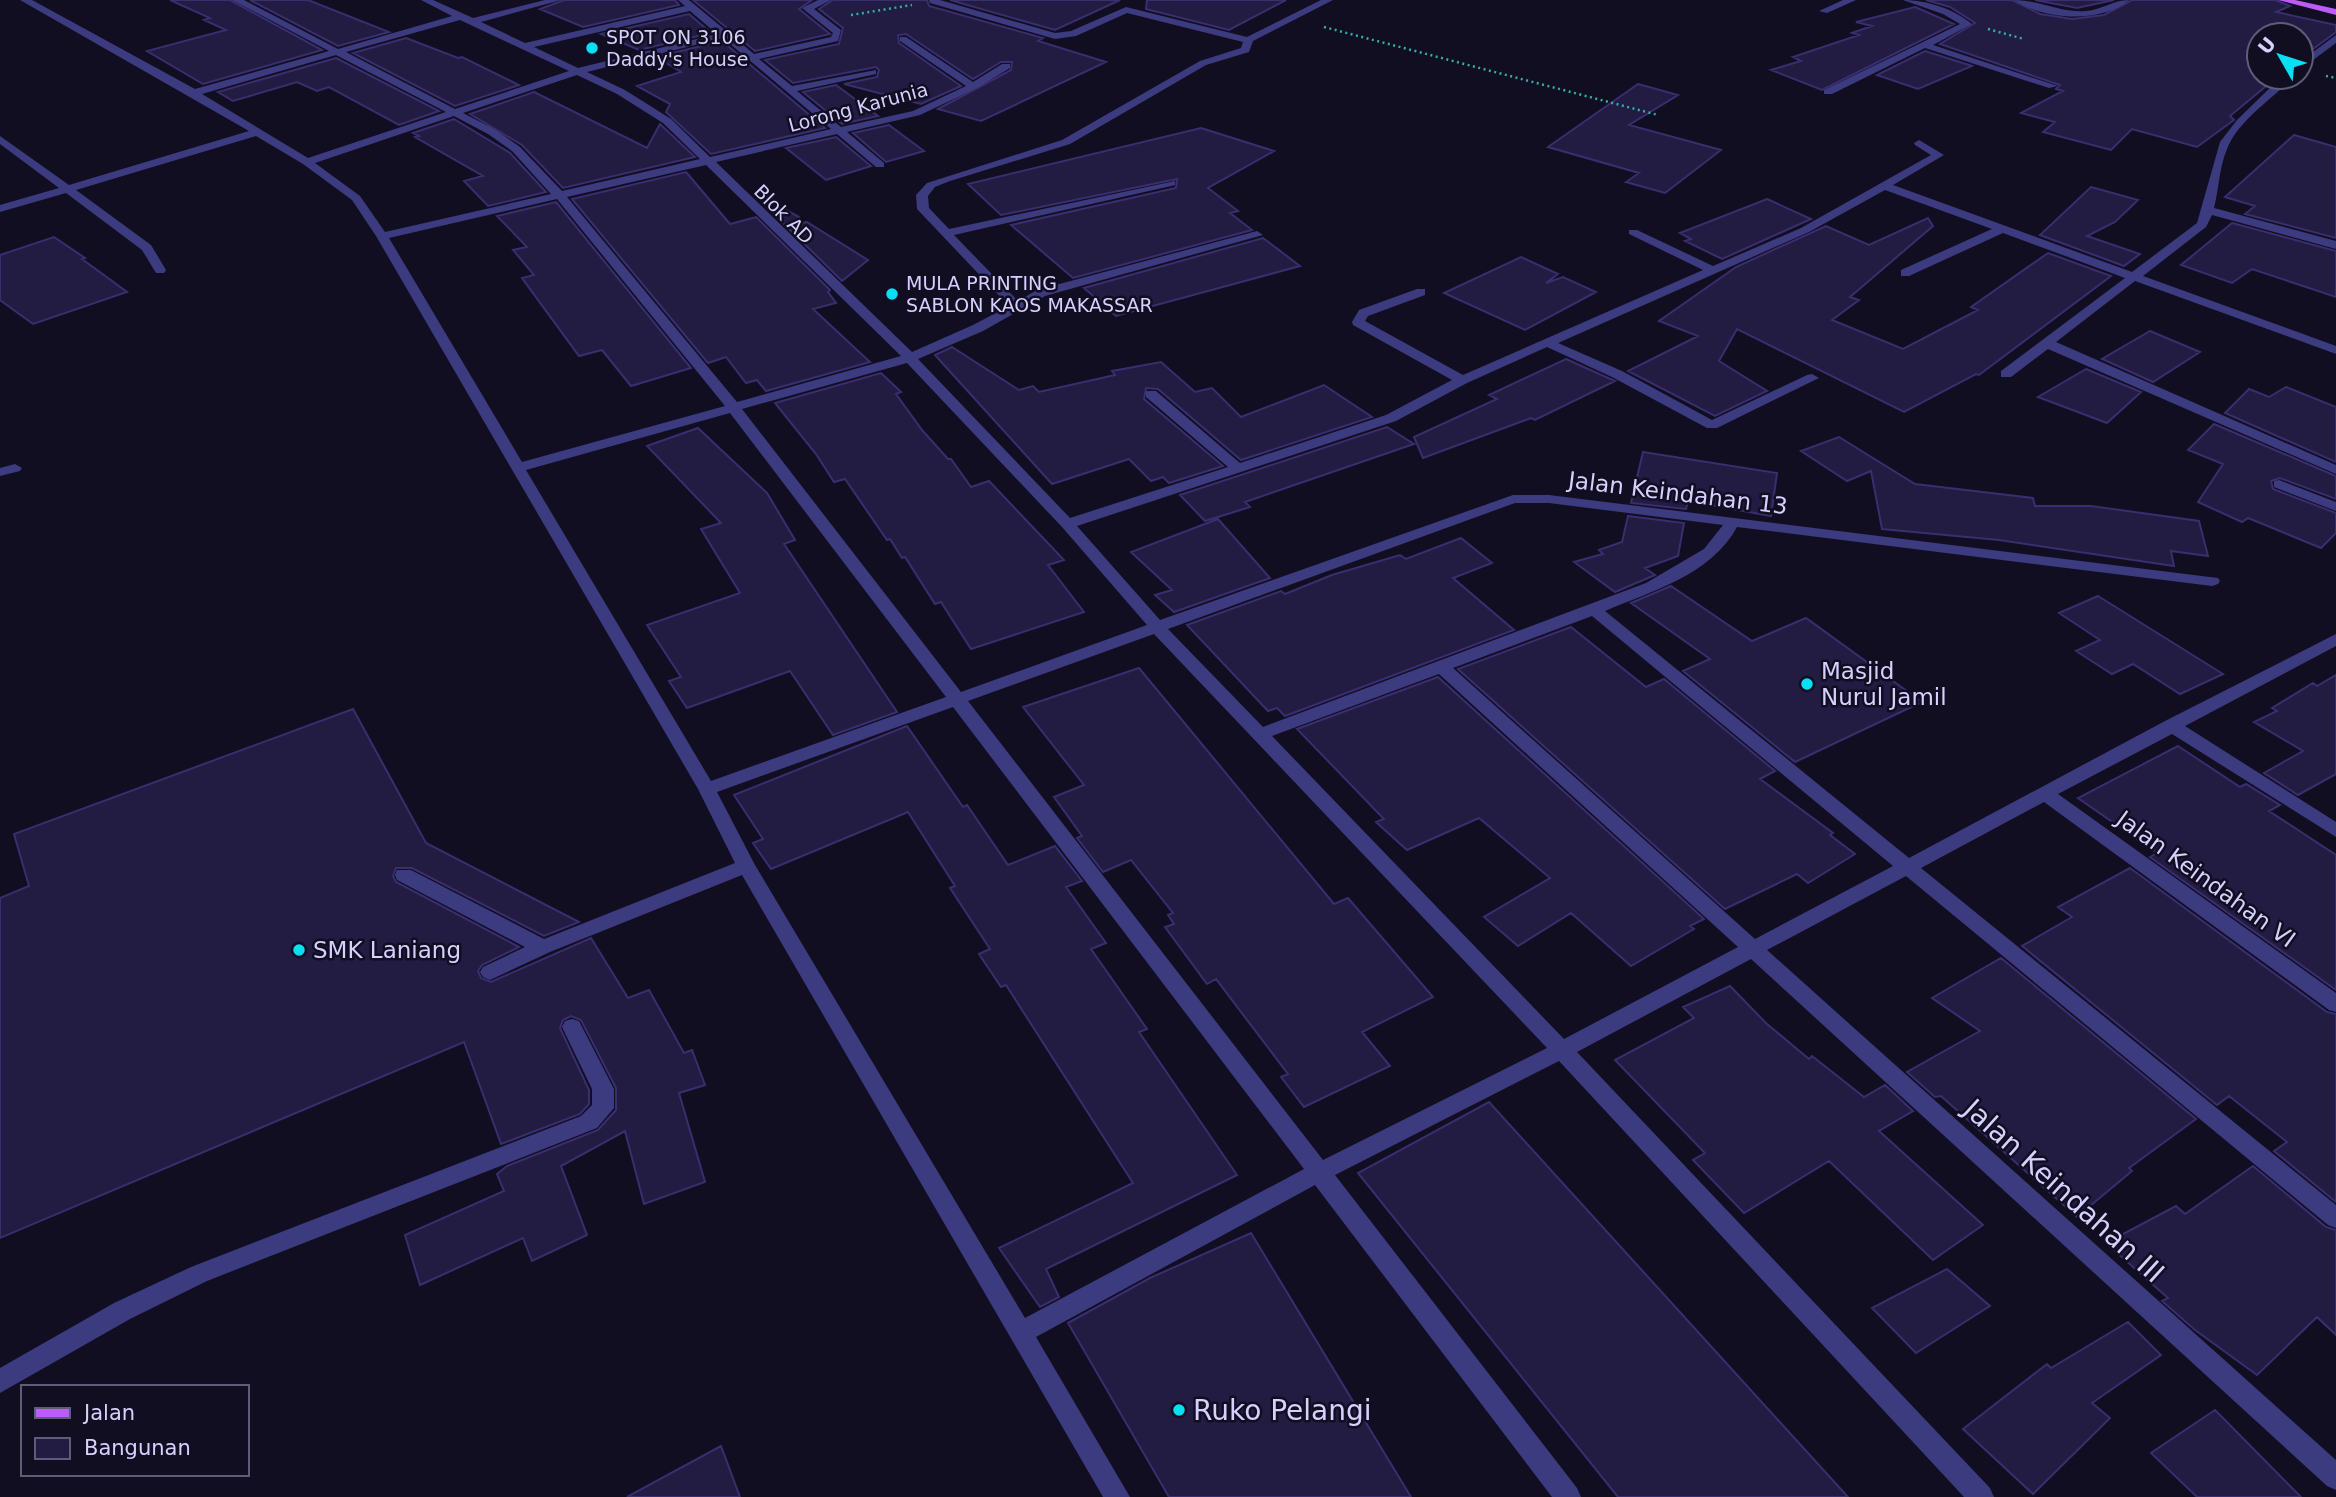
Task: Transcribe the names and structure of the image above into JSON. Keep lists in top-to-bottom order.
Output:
{
  "streets": {
    "street": [
      "Lorong Karunia",
      "Blok AD",
      "Jalan Keindahan 13",
      "Jalan Keindahan VI",
      "Jalan Keindahan III"
    ]
  },
  "crossings": [
    ["Lorong Karunia", "Blok AD"],
    ["Blok AD", "Jalan Keindahan 13"]
  ],
  "places": [
    "SPOT ON 3106 Daddy's House",
    "MULA PRINTING SABLON KAOS MAKASSAR",
    "Masjid Nurul Jamil",
    "SMK Laniang",
    "Ruko Pelangi"
  ],
  "legend": ["Jalan", "Bangunan"],
  "north": "top left"
}
